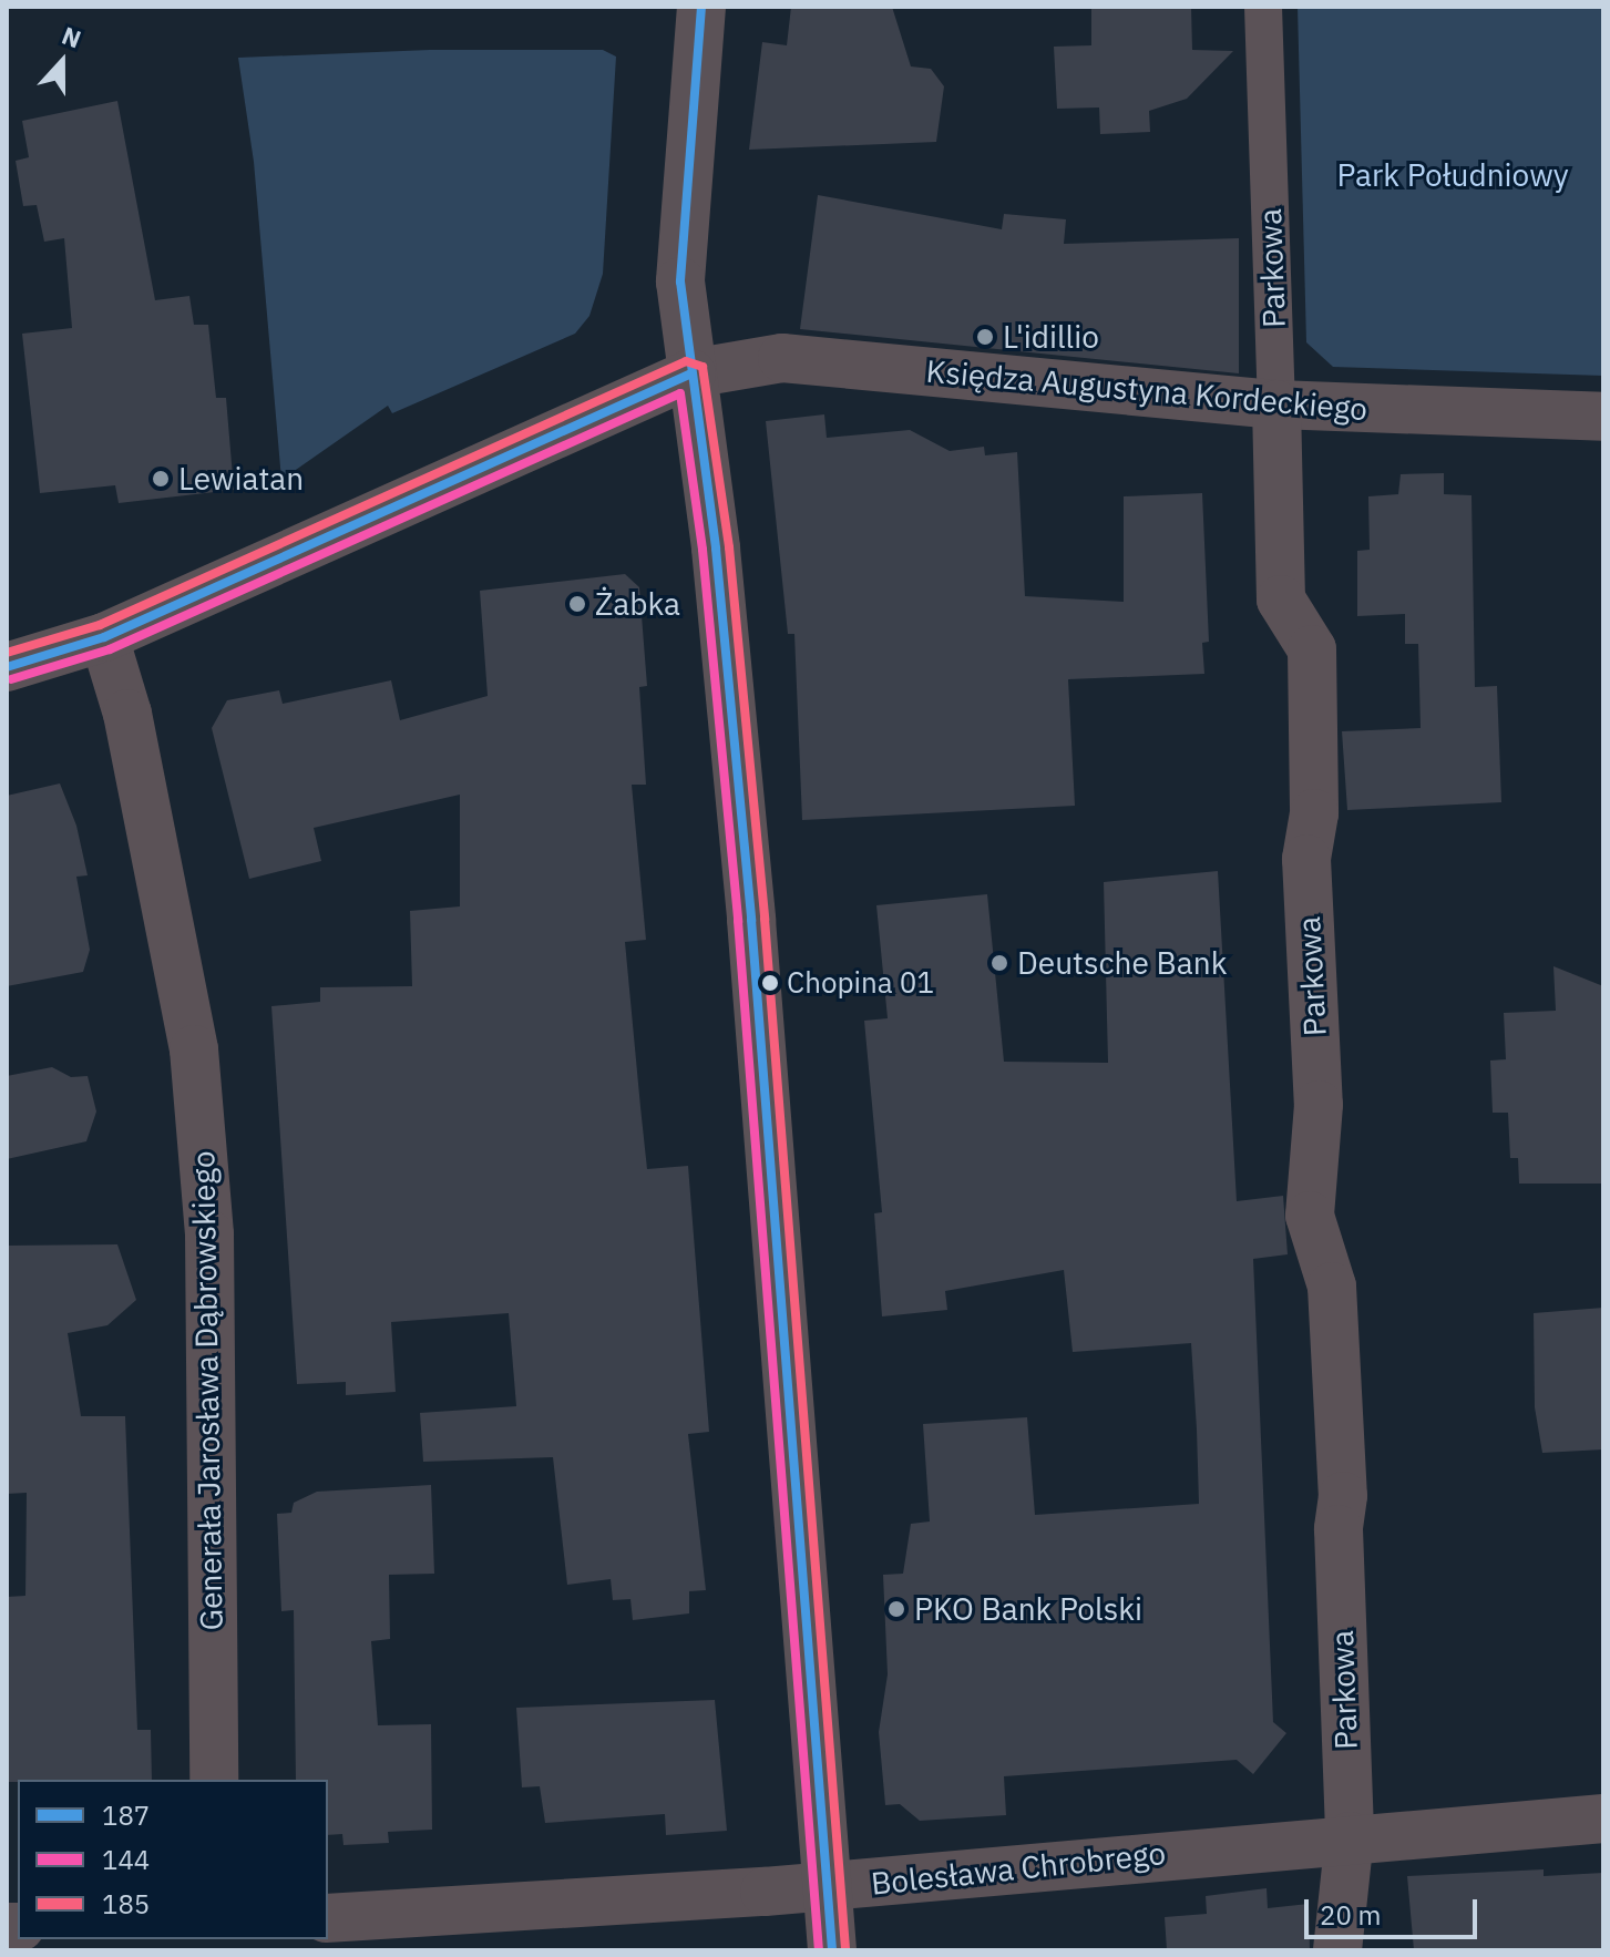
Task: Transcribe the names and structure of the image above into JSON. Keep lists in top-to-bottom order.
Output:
{
  "streets": {
    "street": [
      "Parkowa",
      "Księdza Augustyna Kordeckiego",
      "Generała Jarosława Dąbrowskiego",
      "Bolesława Chrobrego"
    ]
  },
  "crossings": [
    ["Parkowa", "Księdza Augustyna Kordeckiego"],
    ["Parkowa", "Bolesława Chrobrego"],
    ["Księdza Augustyna Kordeckiego", "Generała Jarosława Dąbrowskiego"]
  ],
  "parks": ["Park Południowy"],
  "places": [
    "L'idillio",
    "Lewiatan",
    "Żabka",
    "Deutsche Bank",
    "Chopina 01",
    "PKO Bank Polski"
  ],
  "lines": ["transit line 187", "transit line 185", "transit line 144"],
  "legend": ["187", "144", "185"],
  "scale_bar": "20 m",
  "north": "top"
}
